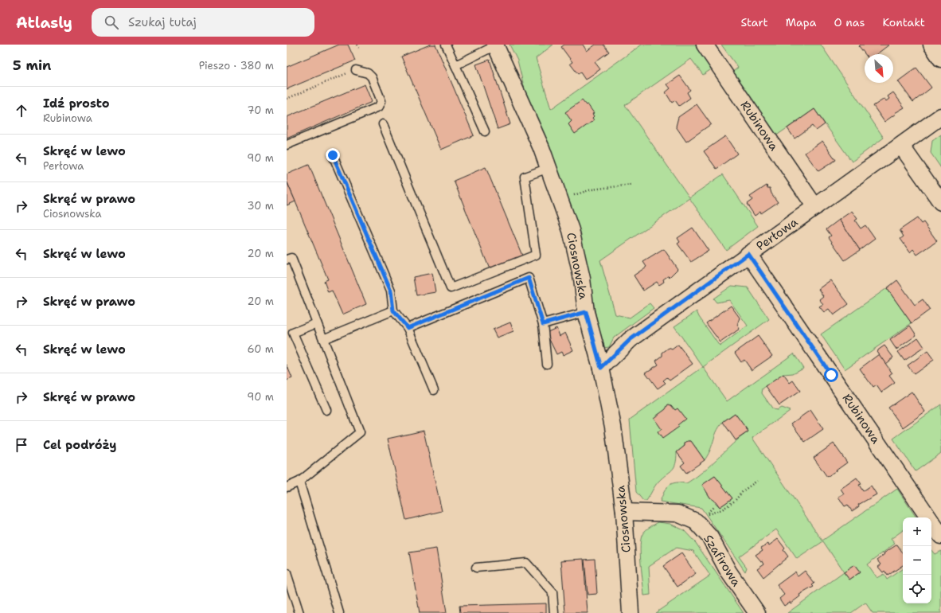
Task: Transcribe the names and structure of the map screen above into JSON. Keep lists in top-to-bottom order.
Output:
{
  "streets": {
    "street": [
      "Rubinowa",
      "Perłowa",
      "Ciosnowska",
      "Szafirowa"
    ]
  },
  "crossings": [
    ["Rubinowa", "Perłowa"],
    ["Perłowa", "Ciosnowska"],
    ["Ciosnowska", "Szafirowa"]
  ],
  "north": "bottom right",
  "page": {
    "header": "Atlasly",
    "search": "Szukaj tutaj",
    "nav": [
      "Start",
      "Mapa",
      "O nas",
      "Kontakt"
    ],
    "heading": ["5 min", "Pieszo · 380 m"],
    "list": [
      ["Idź prosto", "Rubinowa", "70 m"],
      ["Skręć w lewo", "Perłowa", "90 m"],
      ["Skręć w prawo", "Ciosnowska", "30 m"],
      ["Skręć w lewo", "20 m"],
      ["Skręć w prawo", "20 m"],
      ["Skręć w lewo", "60 m"],
      ["Skręć w prawo", "90 m"],
      "Cel podróży"
    ],
    "map_buttons": ["+", "−"]
  }
}
